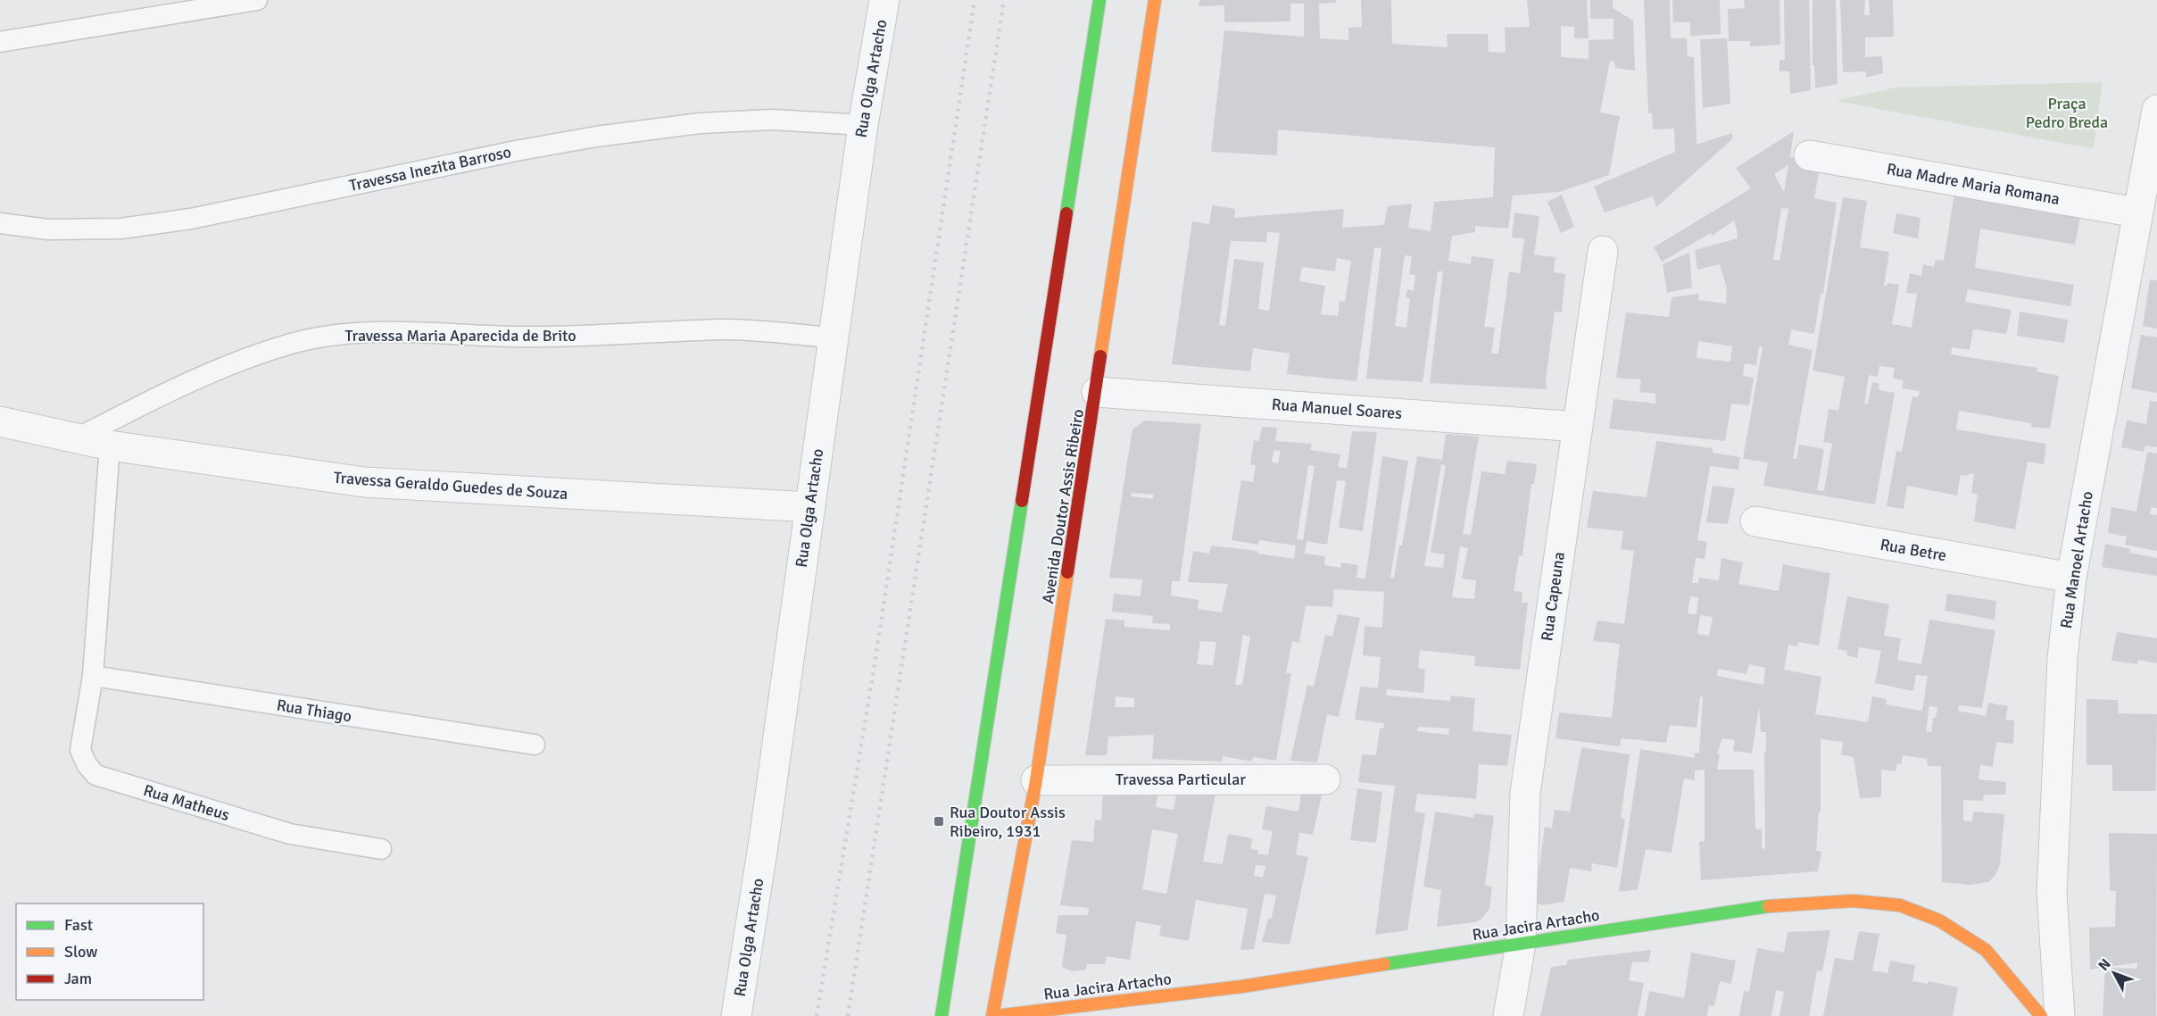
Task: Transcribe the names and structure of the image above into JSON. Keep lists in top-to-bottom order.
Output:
{
  "streets": {
    "main road": ["Avenida Doutor Assis Ribeiro", "Rua Jacira Artacho"],
    "street": [
      "Rua Olga Artacho",
      "Rua Madre Maria Romana",
      "Rua Manuel Soares",
      "Travessa Geraldo Guedes de Souza",
      "Rua Betre",
      "Rua Manoel Artacho",
      "Rua Capeuna",
      "Travessa Particular"
    ],
    "lane": [
      "Travessa Inezita Barroso",
      "Travessa Maria Aparecida de Brito",
      "Rua Thiago",
      "Rua Matheus"
    ]
  },
  "crossings": [
    ["Rua Olga Artacho", "Travessa Inezita Barroso"],
    ["Rua Olga Artacho", "Travessa Maria Aparecida de Brito"],
    ["Rua Olga Artacho", "Travessa Geraldo Guedes de Souza"],
    ["Rua Madre Maria Romana", "Rua Manoel Artacho"],
    ["Travessa Maria Aparecida de Brito", "Travessa Geraldo Guedes de Souza"],
    ["Rua Manuel Soares", "Avenida Doutor Assis Ribeiro"],
    ["Rua Manuel Soares", "Rua Capeuna"],
    ["Travessa Geraldo Guedes de Souza", "Rua Matheus"],
    ["Avenida Doutor Assis Ribeiro", "Travessa Particular"],
    ["Avenida Doutor Assis Ribeiro", "Rua Jacira Artacho"],
    ["Rua Betre", "Rua Manoel Artacho"],
    ["Rua Capeuna", "Rua Jacira Artacho"],
    ["Rua Thiago", "Rua Matheus"]
  ],
  "parks": ["Praça Pedro Breda"],
  "places": {
    "transit": ["Rua Doutor Assis Ribeiro, 1931"]
  },
  "legend": ["Fast", "Slow", "Jam"],
  "north": "top left"
}
